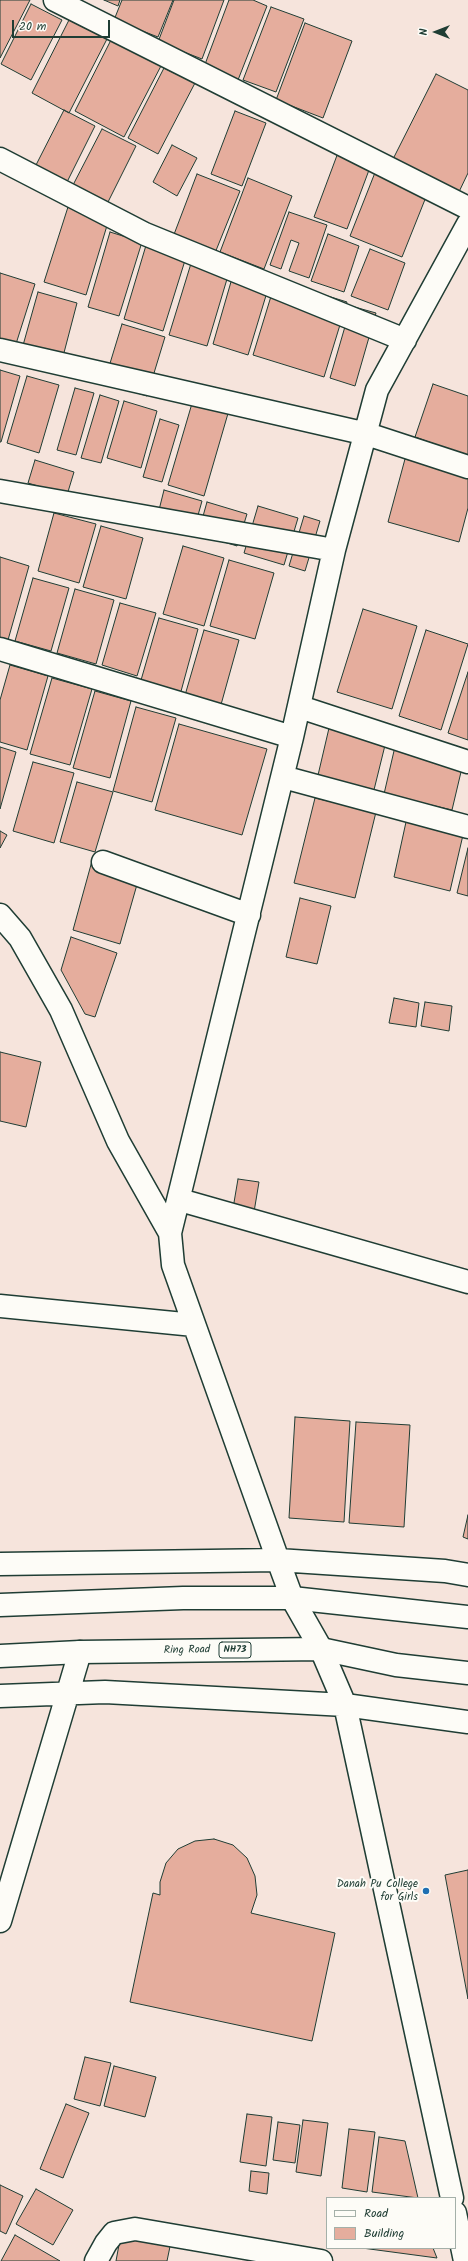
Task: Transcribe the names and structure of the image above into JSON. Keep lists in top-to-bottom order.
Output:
{
  "streets": {
    "main road": ["NH73", "Ring Road"]
  },
  "places": ["Danah Pu College for Girls"],
  "legend": ["Road", "Building"],
  "scale_bar": "20 m",
  "north": "left"
}
